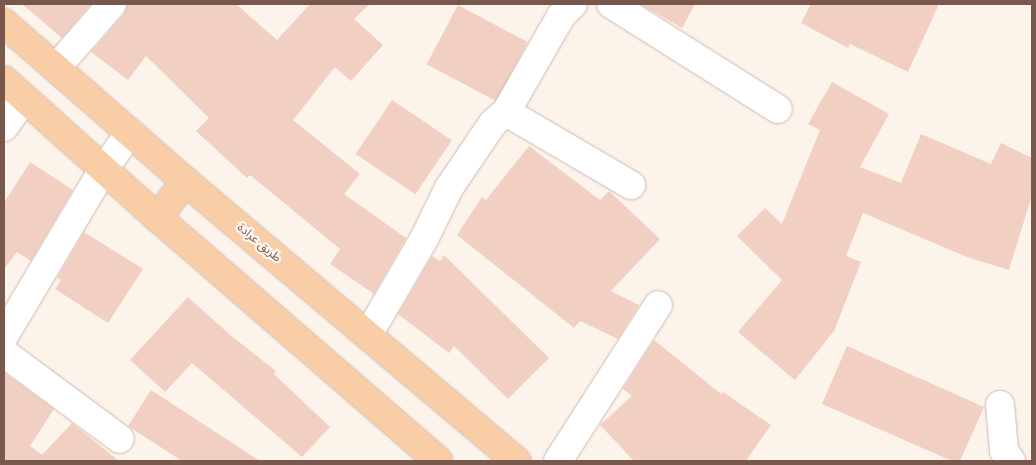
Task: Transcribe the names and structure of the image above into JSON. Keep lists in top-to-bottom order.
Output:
{
  "streets": {
    "main road": ["طريق عرادة"]
  }
}
